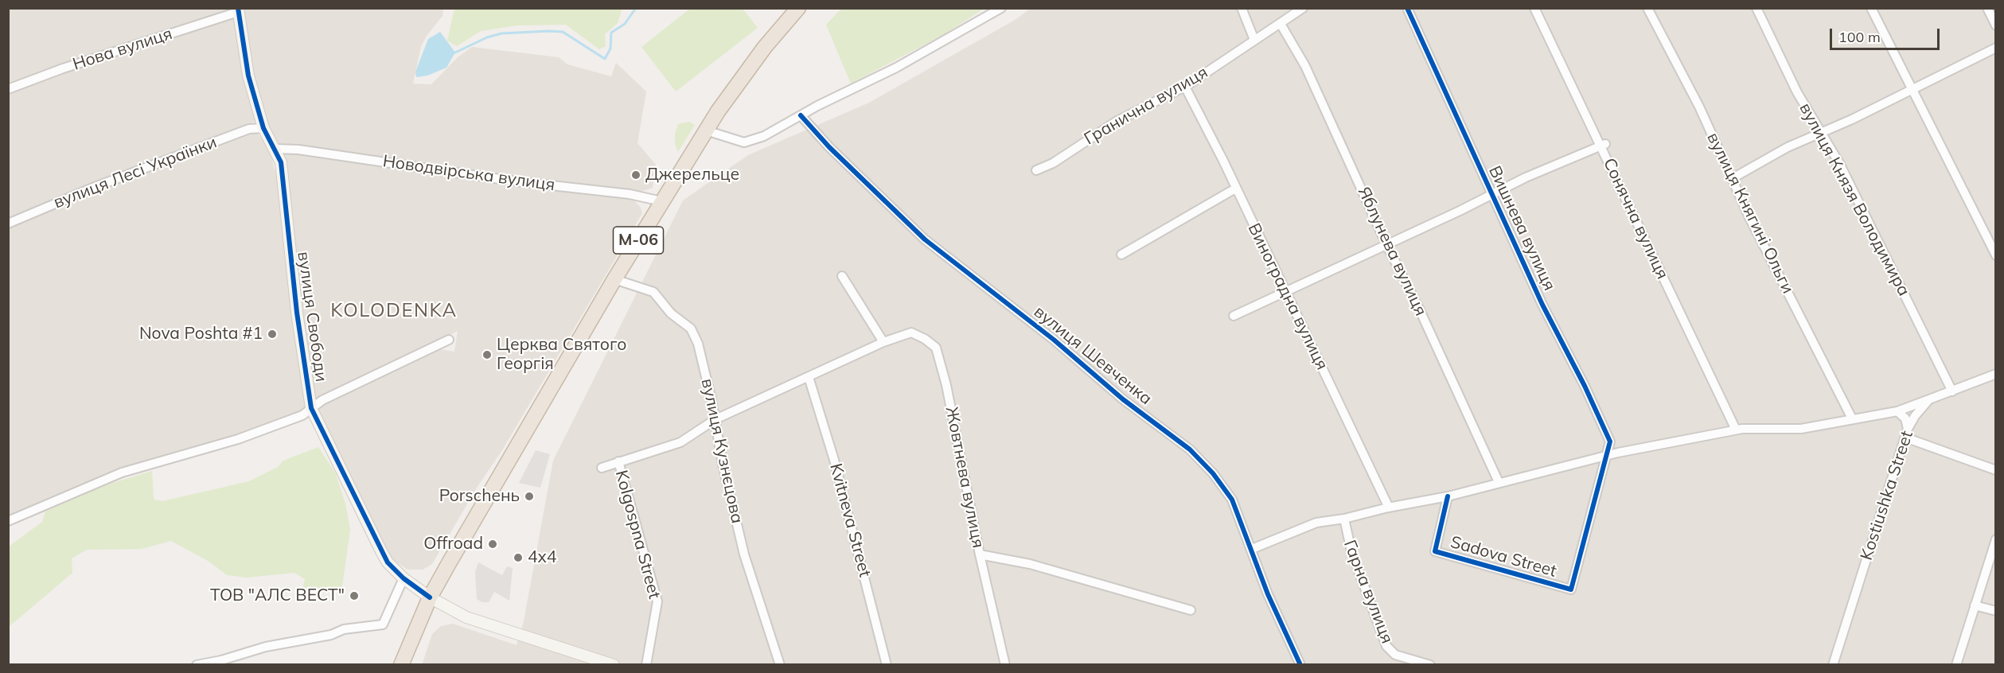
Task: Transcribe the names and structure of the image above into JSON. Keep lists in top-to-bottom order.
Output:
{
  "streets": {
    "highway": ["М-06"],
    "main road": ["вулиця Свободи"],
    "street": [
      "Нова вулиця",
      "Гранична вулиця",
      "вулиця Лесі Українки",
      "Новодвірська вулиця",
      "вулиця Князя Володимира",
      "вулиця Княгині Ольги",
      "Сонячна вулиця",
      "Вишнева вулиця",
      "Яблунева вулиця",
      "Виноградна вулиця",
      "вулиця Шевченка",
      "вулиця Кузнєцова",
      "Жовтнева вулиця",
      "Kostiushka Street",
      "Kvitneva Street",
      "Kolgospna Street",
      "Sadova Street",
      "Гарна вулиця"
    ]
  },
  "crossings": [
    ["Нова вулиця", "вулиця Свободи"],
    ["Гранична вулиця", "Яблунева вулиця"],
    ["Гранична вулиця", "Виноградна вулиця"],
    ["вулиця Лесі Українки", "вулиця Свободи"],
    ["Новодвірська вулиця", "М-06"],
    ["Новодвірська вулиця", "вулиця Свободи"],
    ["Вишнева вулиця", "Sadova Street"],
    ["М-06", "вулиця Свободи"],
    ["М-06", "вулиця Кузнєцова"]
  ],
  "districts": ["KOLODENKA"],
  "places": [
    "Джерельце",
    "Nova Poshta #1",
    "Церква Святого Георгія",
    "Porscheнь",
    "Offroad",
    "4x4",
    "ТОВ \"АЛС ВЕСТ\""
  ],
  "scale_bar": "100 m"
}
